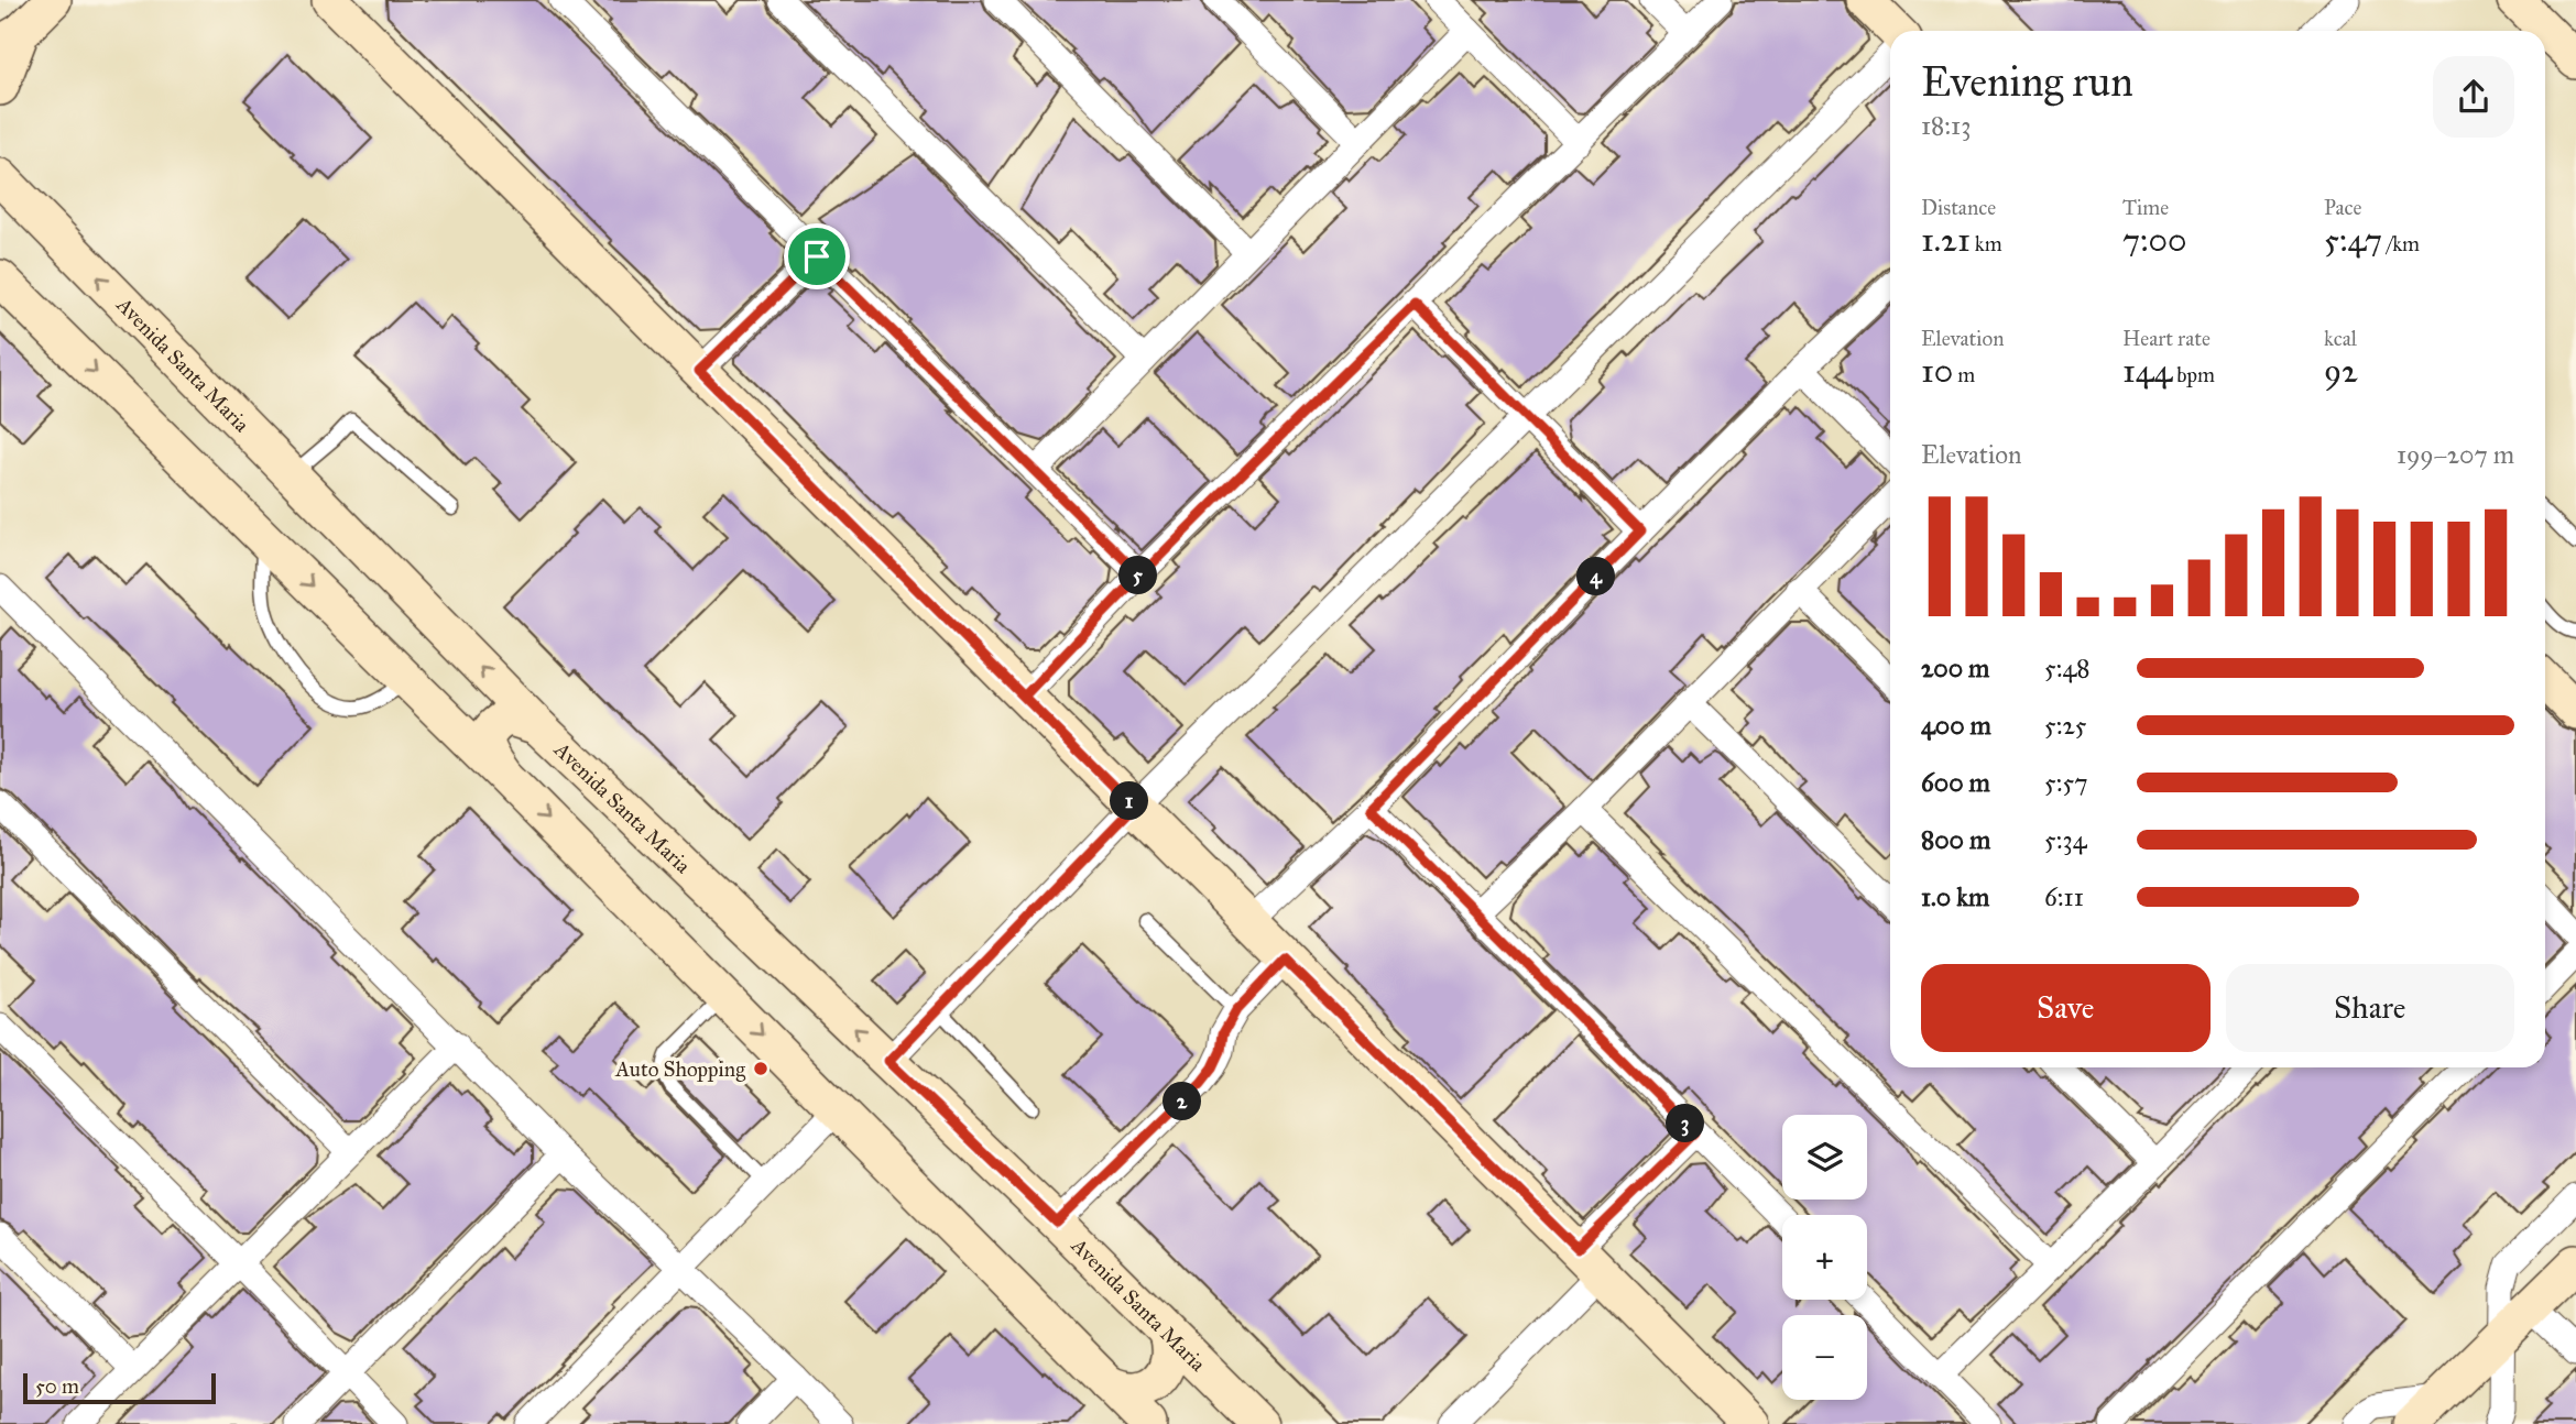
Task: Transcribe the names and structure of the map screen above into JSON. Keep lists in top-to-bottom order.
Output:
{
  "streets": {
    "main road": ["Avenida Santa Maria"]
  },
  "places": ["Auto Shopping"],
  "scale_bar": "50 m",
  "page": {
    "heading": ["Evening run", "18:13"],
    "stats": [
      ["Distance", "1.21 km"],
      ["Time", "7:00"],
      ["Pace", "5:47 /km"],
      ["Elevation", "10 m"],
      ["Heart rate", "144 bpm"],
      ["kcal", "92"]
    ],
    "chart": ["Elevation", "199–207 m"],
    "pins": [
      "5",
      "4",
      "1",
      "2",
      "3"
    ],
    "list": [
      {
        "name": "200 m",
        "note": "5:48"
      },
      {
        "name": "400 m",
        "note": "5:25"
      },
      {
        "name": "600 m",
        "note": "5:57"
      },
      {
        "name": "800 m",
        "note": "5:34"
      },
      {
        "name": "1.0 km",
        "note": "6:11"
      }
    ],
    "buttons": ["Save", "Share"],
    "map_buttons": ["+", "−"],
    "scale": "50 m"
  }
}
